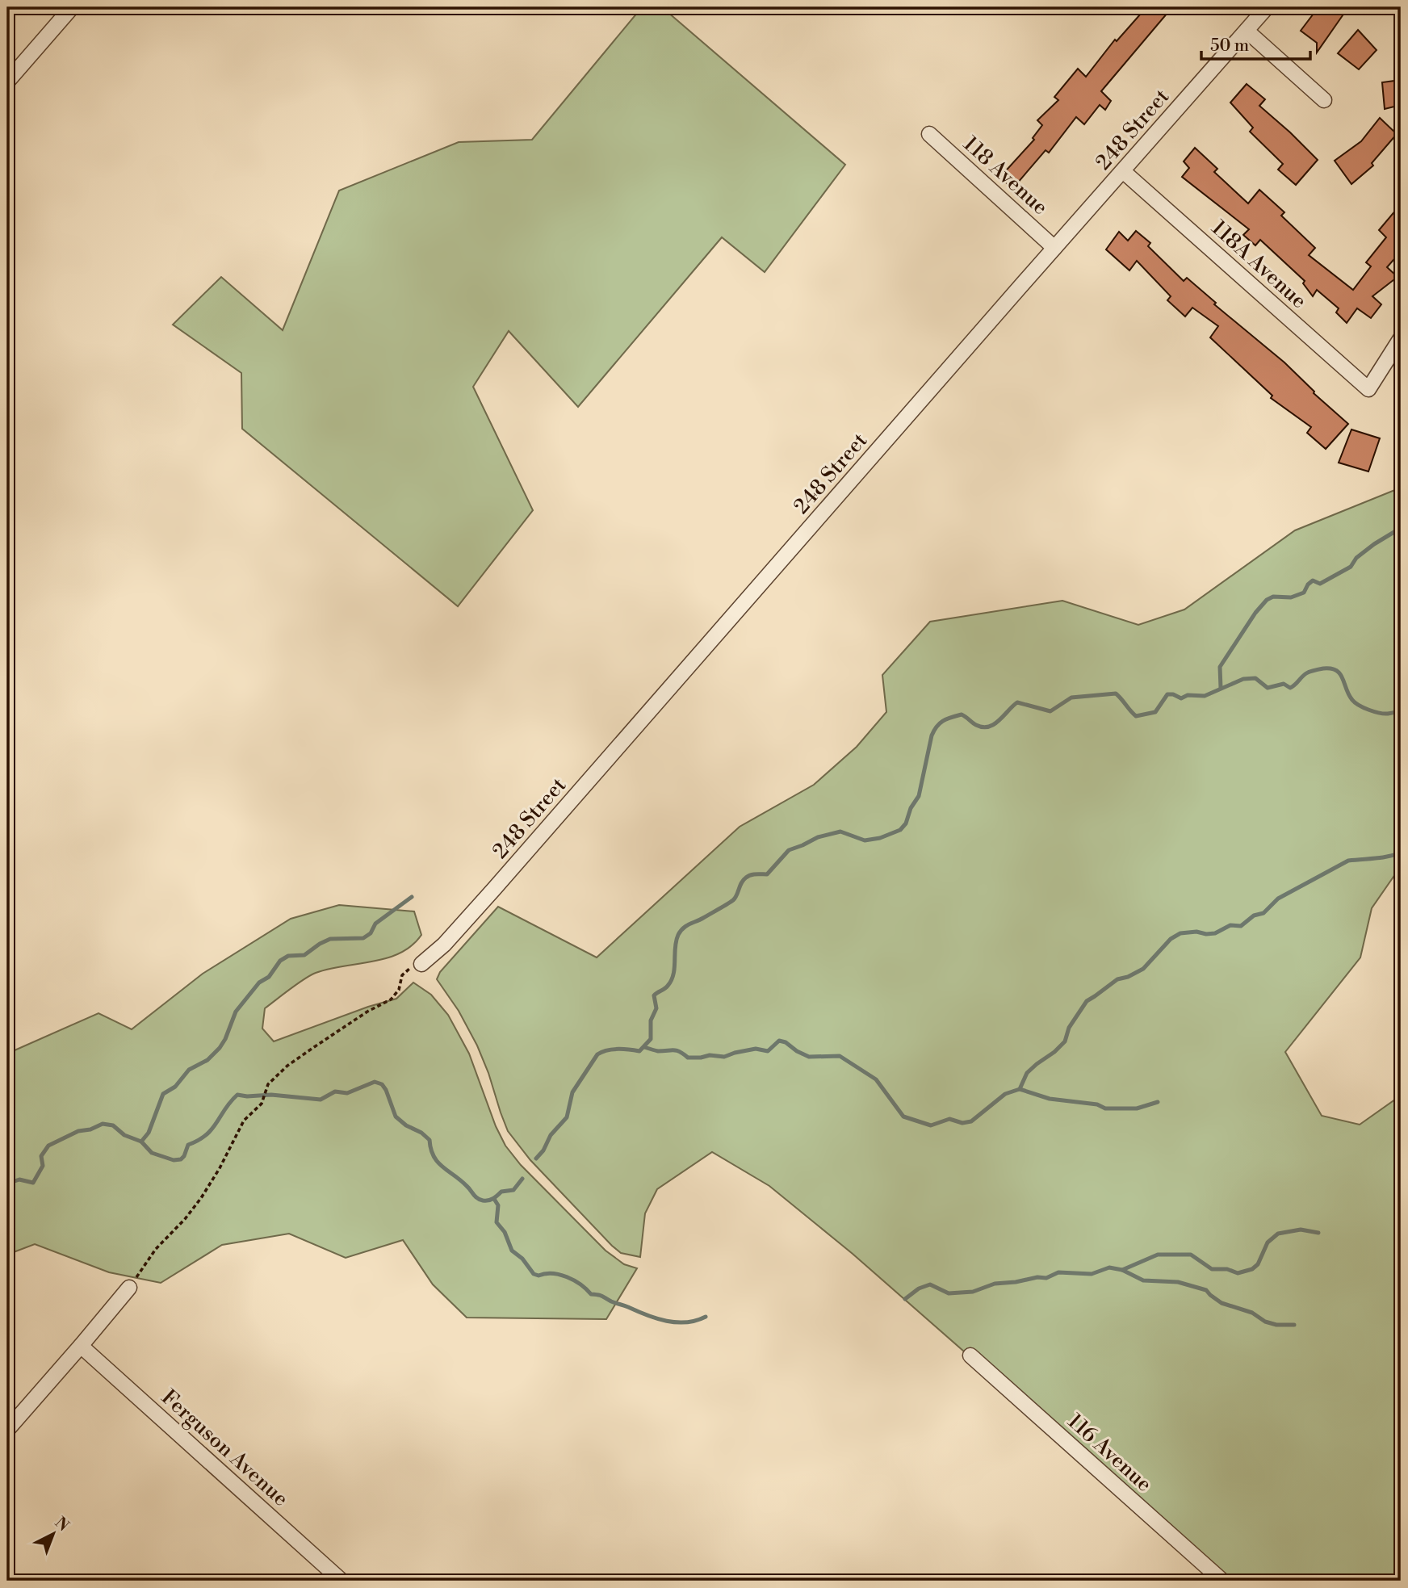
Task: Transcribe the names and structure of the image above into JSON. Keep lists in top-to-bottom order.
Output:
{
  "streets": {
    "street": [
      "248 Street",
      "118 Avenue",
      "118A Avenue",
      "Ferguson Avenue",
      "116 Avenue"
    ]
  },
  "crossings": [
    ["248 Street", "118 Avenue"],
    ["248 Street", "118A Avenue"]
  ],
  "scale_bar": "50 m",
  "north": "top right"
}
